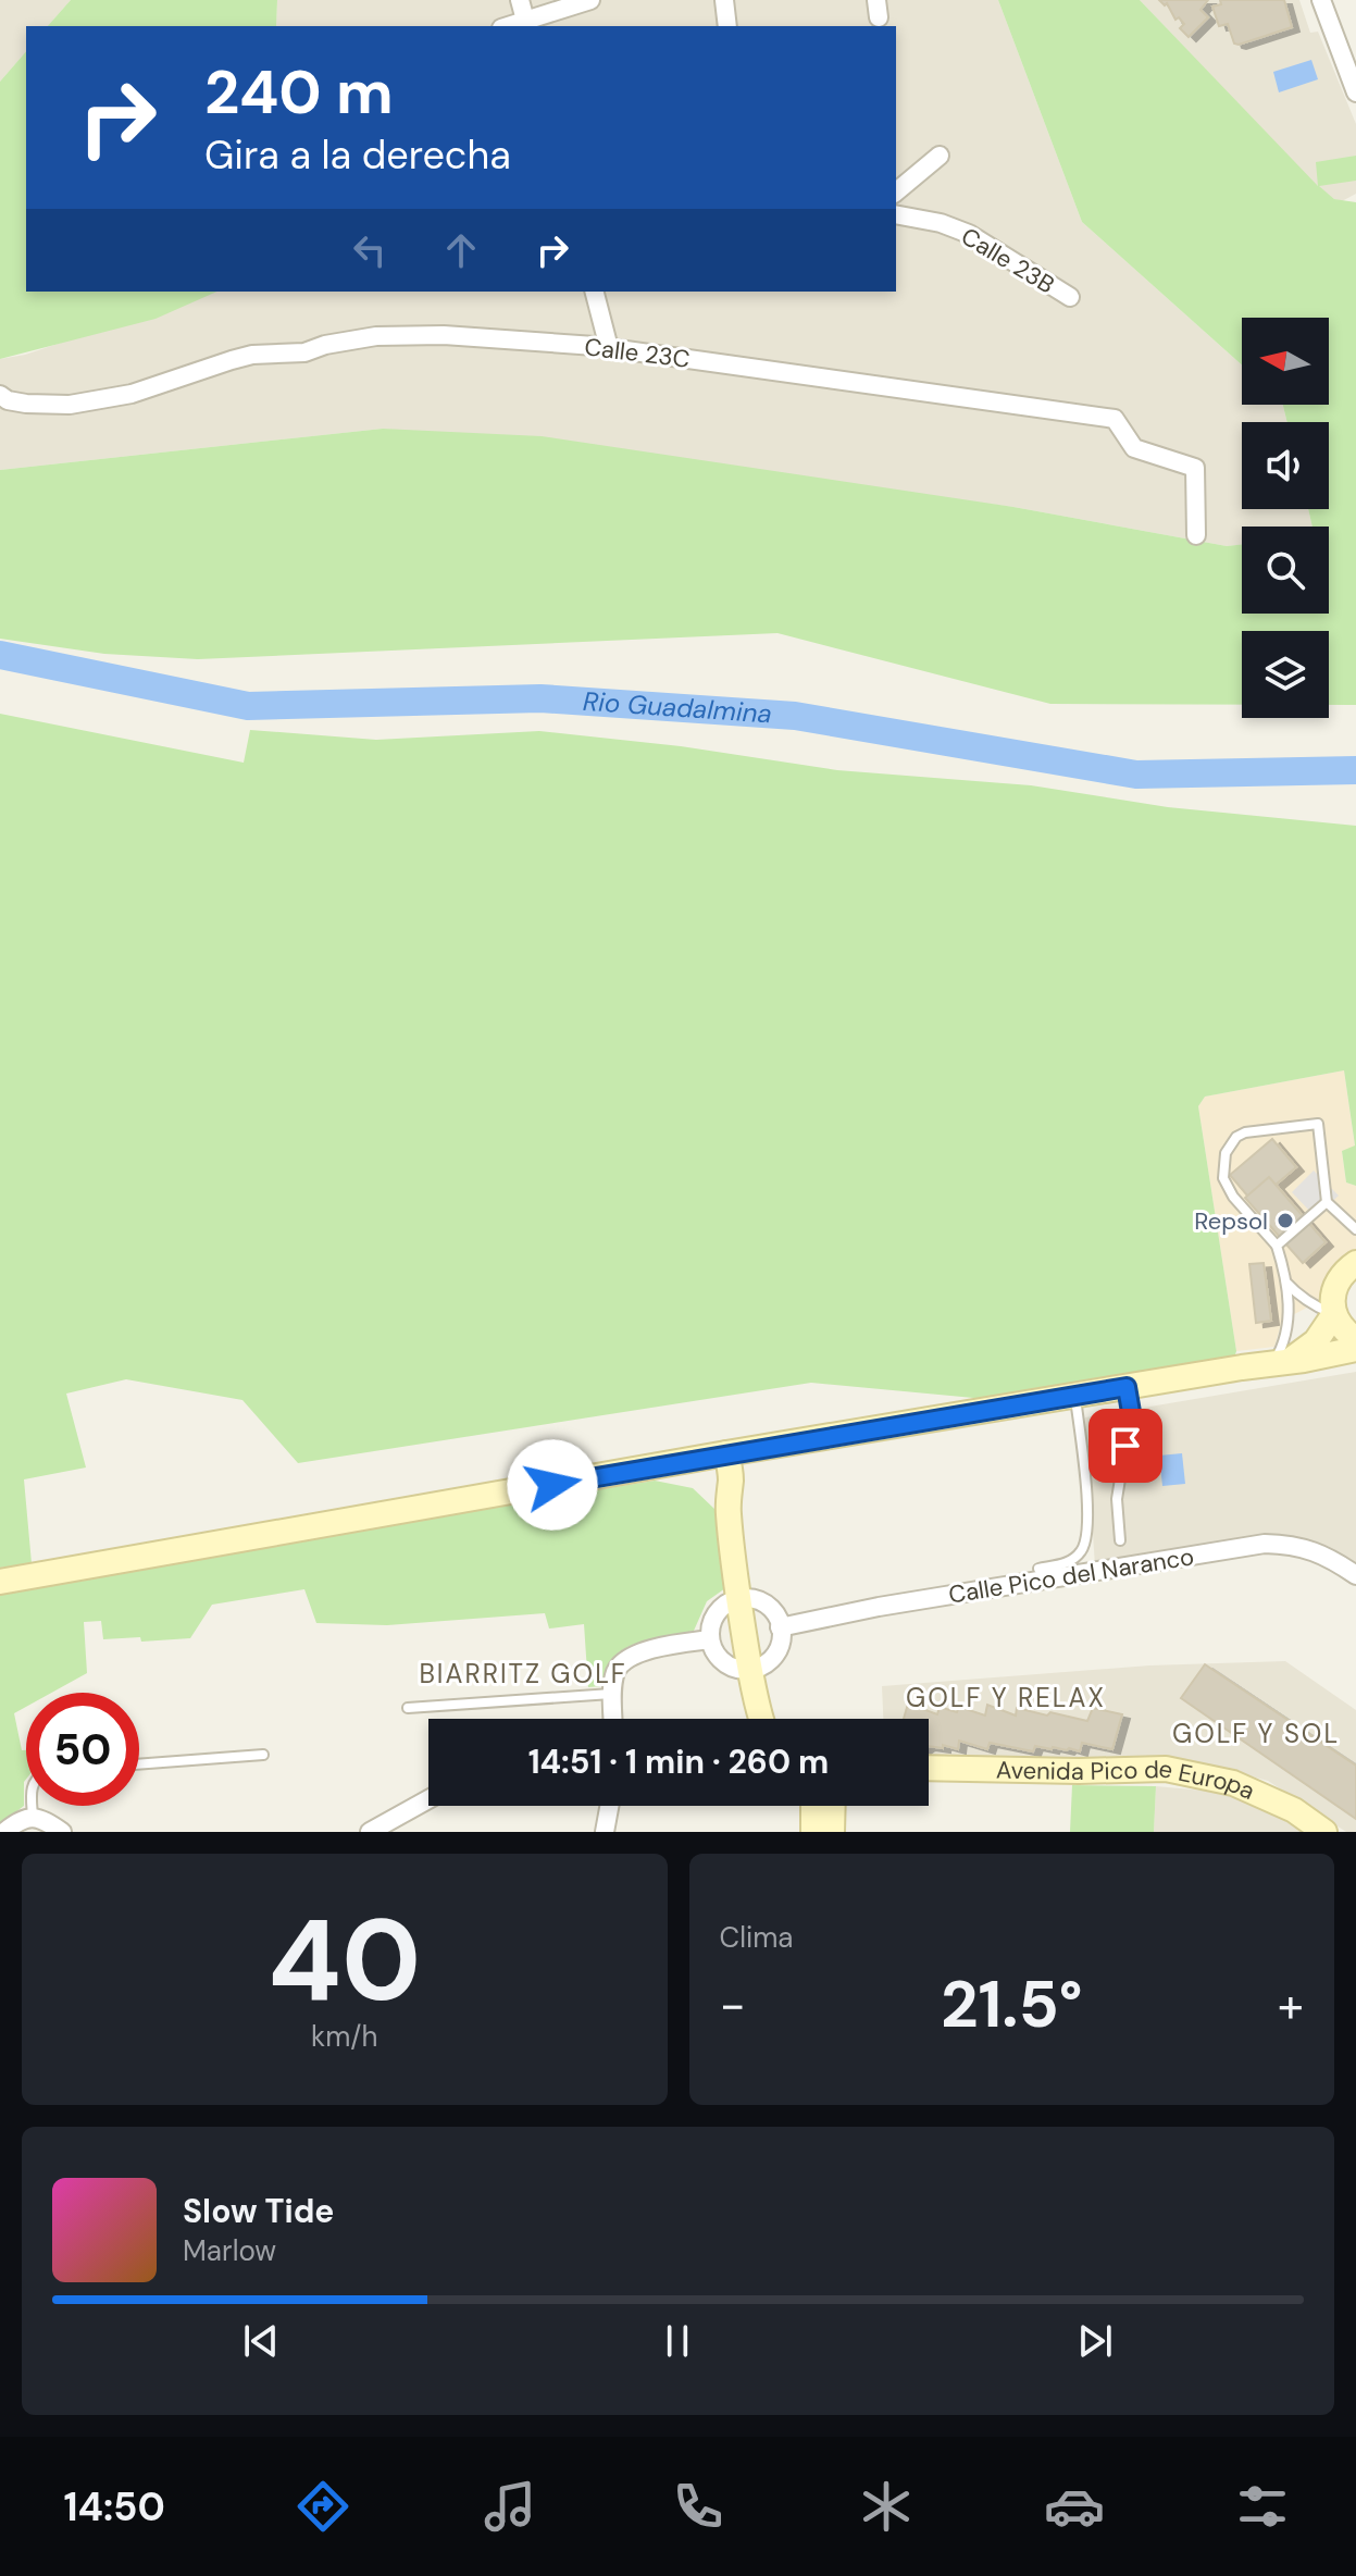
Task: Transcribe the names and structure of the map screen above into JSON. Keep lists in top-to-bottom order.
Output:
{
  "streets": {
    "main road": ["Avenida Pico de Europa"],
    "street": ["Calle 23B", "Calle 23C", "Calle Pico del Naranco"]
  },
  "districts": ["BIARRITZ GOLF", "GOLF Y RELAX", "GOLF Y SOL"],
  "water": ["Rio Guadalmina"],
  "places": ["Repsol"],
  "north": "left",
  "page": {
    "turn": ["240 m", "Gira a la derecha"],
    "limit": "50",
    "trip": "14:51 · 1 min · 260 m",
    "tile": [
      ["40", "km/h"],
      "Clima"
    ],
    "heat": ["−", "21.5°", "+"],
    "song": ["Slow Tide", "Marlow"],
    "tabs": "14:50"
  }
}
